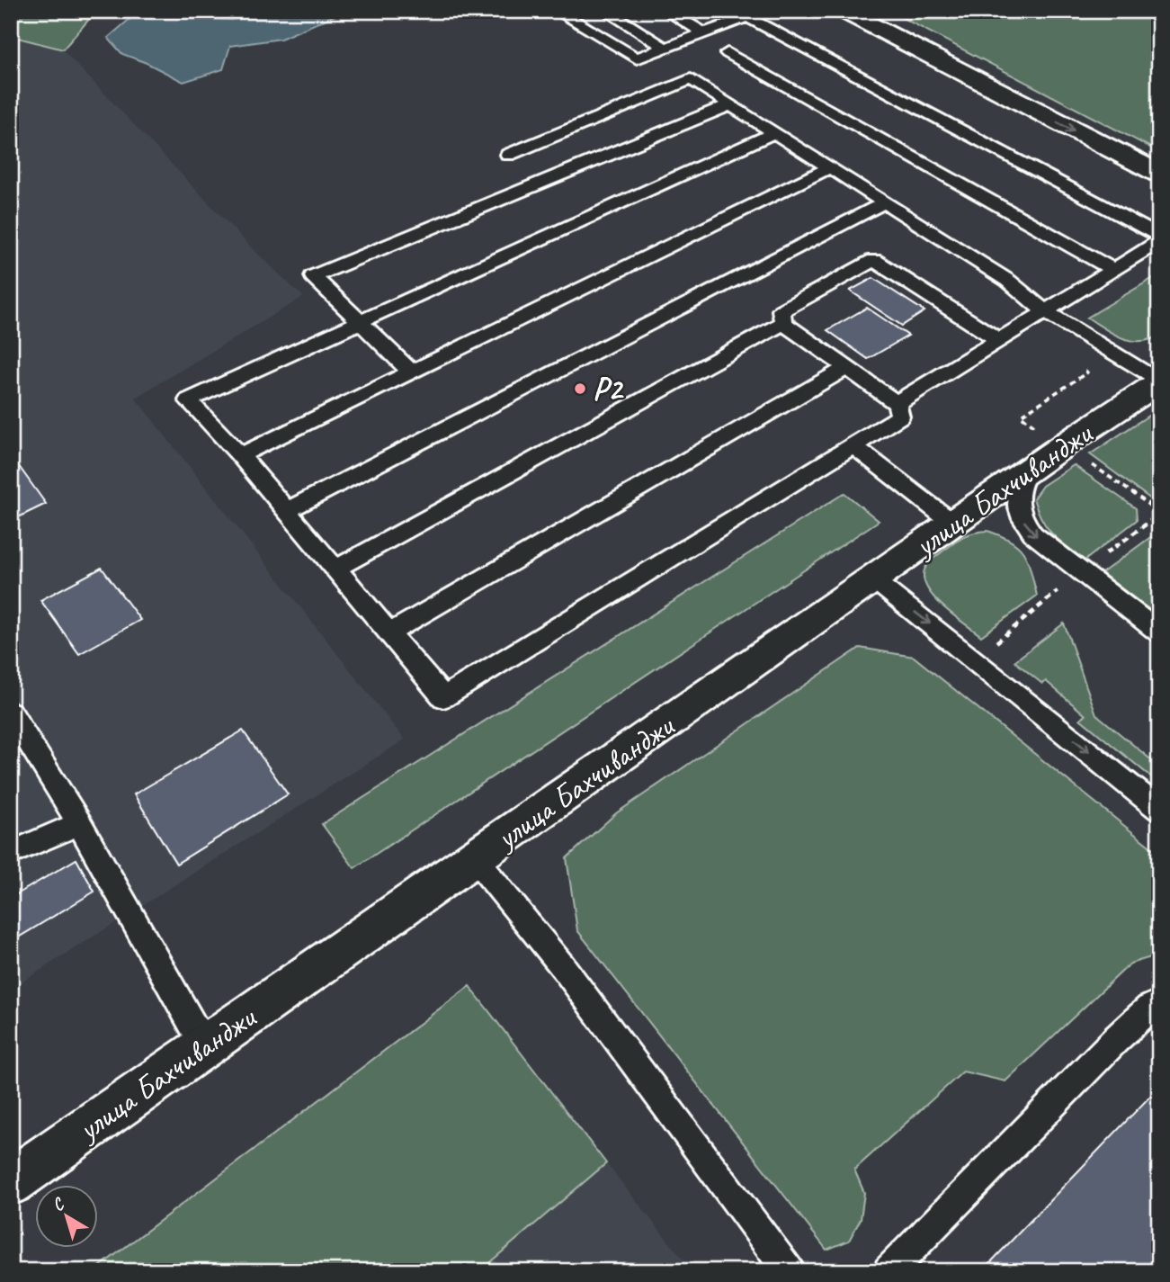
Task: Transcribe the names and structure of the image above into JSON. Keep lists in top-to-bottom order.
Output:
{
  "streets": {
    "main road": ["улица Бахчиванджи"]
  },
  "places": ["P2"],
  "north": "top left"
}
